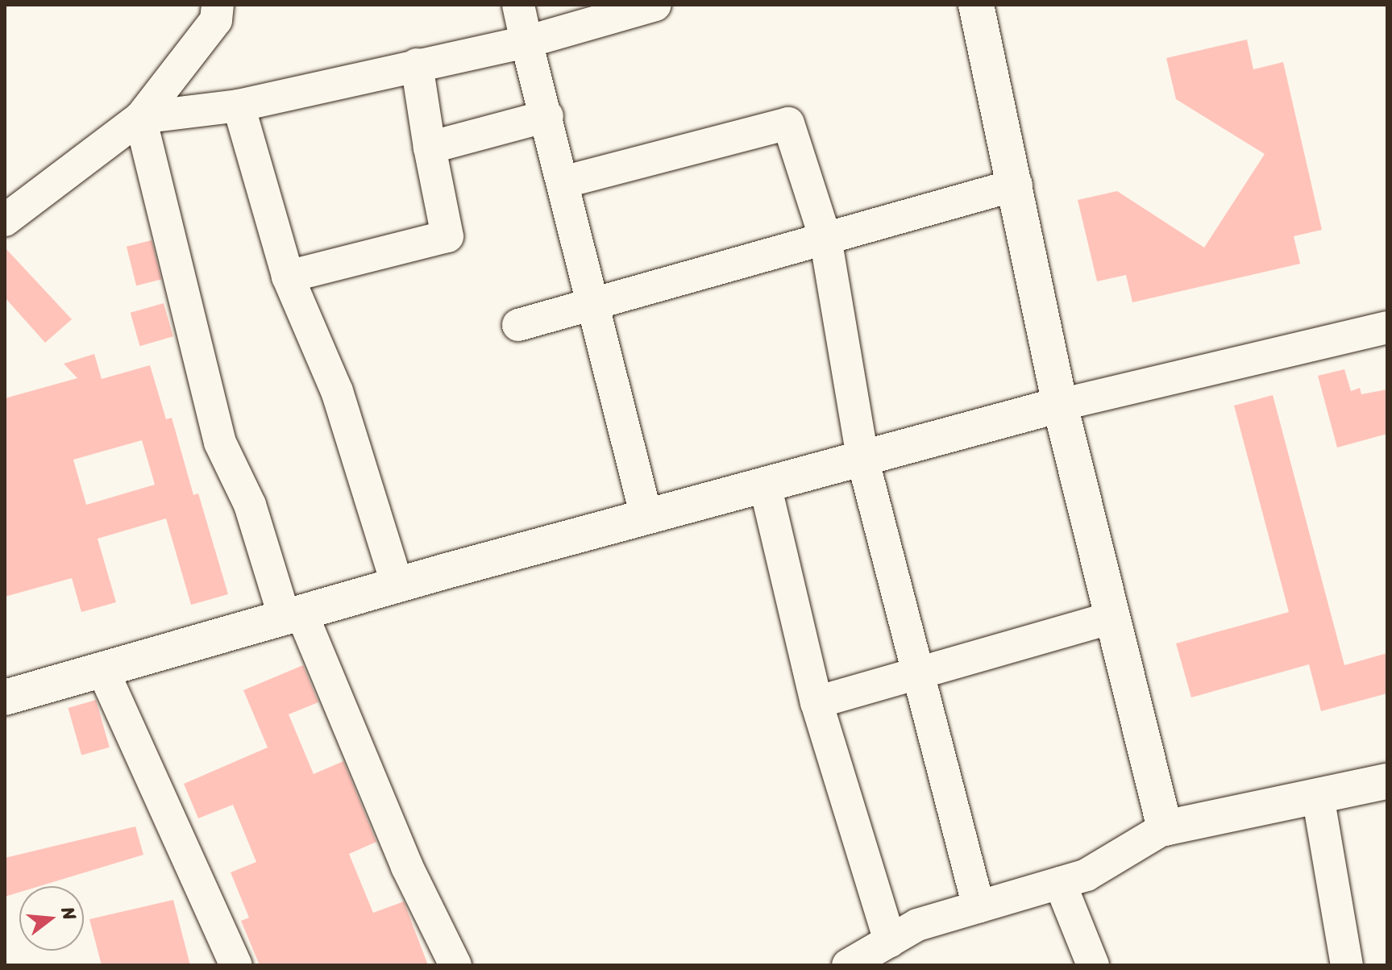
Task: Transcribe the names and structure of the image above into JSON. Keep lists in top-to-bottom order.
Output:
{
  "north": "right"
}
